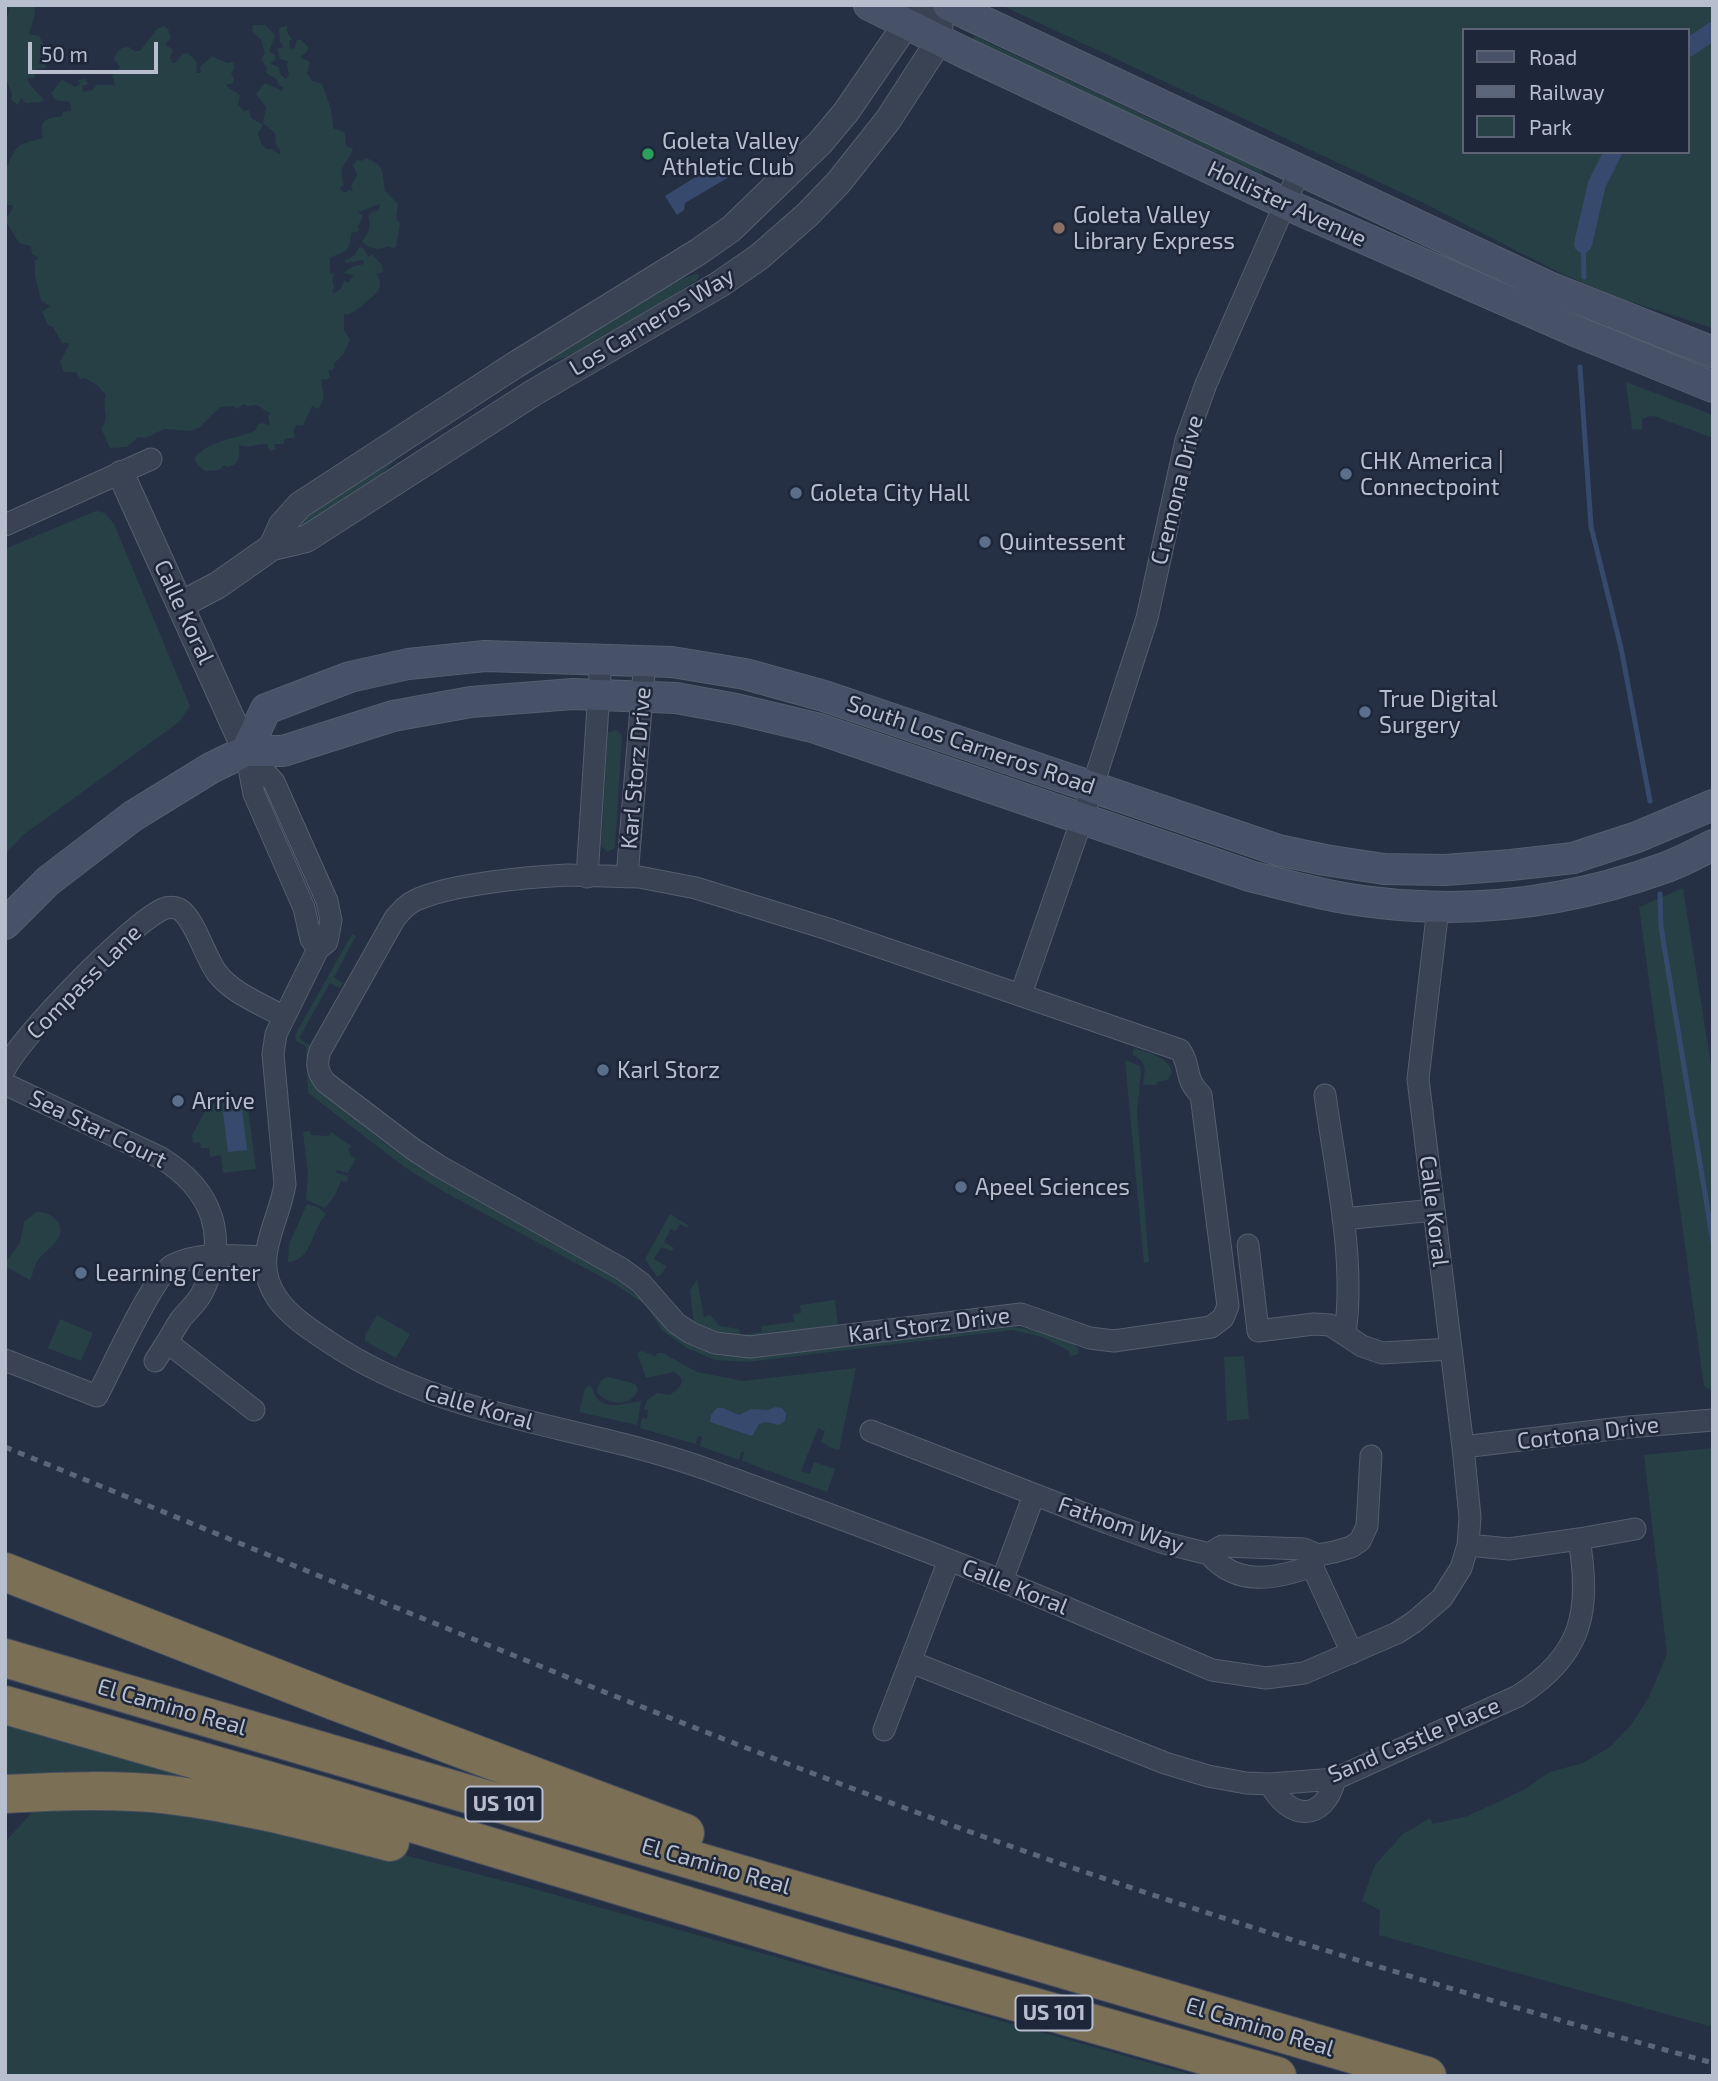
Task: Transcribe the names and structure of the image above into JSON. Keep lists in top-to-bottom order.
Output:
{
  "streets": {
    "highway": ["El Camino Real", "US 101"],
    "main road": ["Hollister Avenue", "South Los Carneros Road"],
    "street": [
      "Los Carneros Way",
      "Cremona Drive",
      "Calle Koral",
      "Karl Storz Drive",
      "Compass Lane",
      "Sea Star Court",
      "Cortona Drive",
      "Fathom Way",
      "Sand Castle Place"
    ]
  },
  "crossings": [
    ["Hollister Avenue", "Los Carneros Way"],
    ["Hollister Avenue", "Cremona Drive"],
    ["Los Carneros Way", "Calle Koral"],
    ["Cremona Drive", "South Los Carneros Road"],
    ["Cremona Drive", "Karl Storz Drive"],
    ["Calle Koral", "South Los Carneros Road"],
    ["Calle Koral", "Compass Lane"],
    ["Calle Koral", "Cortona Drive"],
    ["Calle Koral", "Fathom Way"],
    ["South Los Carneros Road", "Karl Storz Drive"]
  ],
  "places": [
    "Goleta Valley Athletic Club",
    "Goleta Valley Library Express",
    "CHK America | Connectpoint",
    "Goleta City Hall",
    "Quintessent",
    "True Digital Surgery",
    "Karl Storz",
    "Arrive",
    "Apeel Sciences",
    "Learning Center"
  ],
  "legend": ["Road", "Railway", "Park"],
  "scale_bar": "50 m"
}
